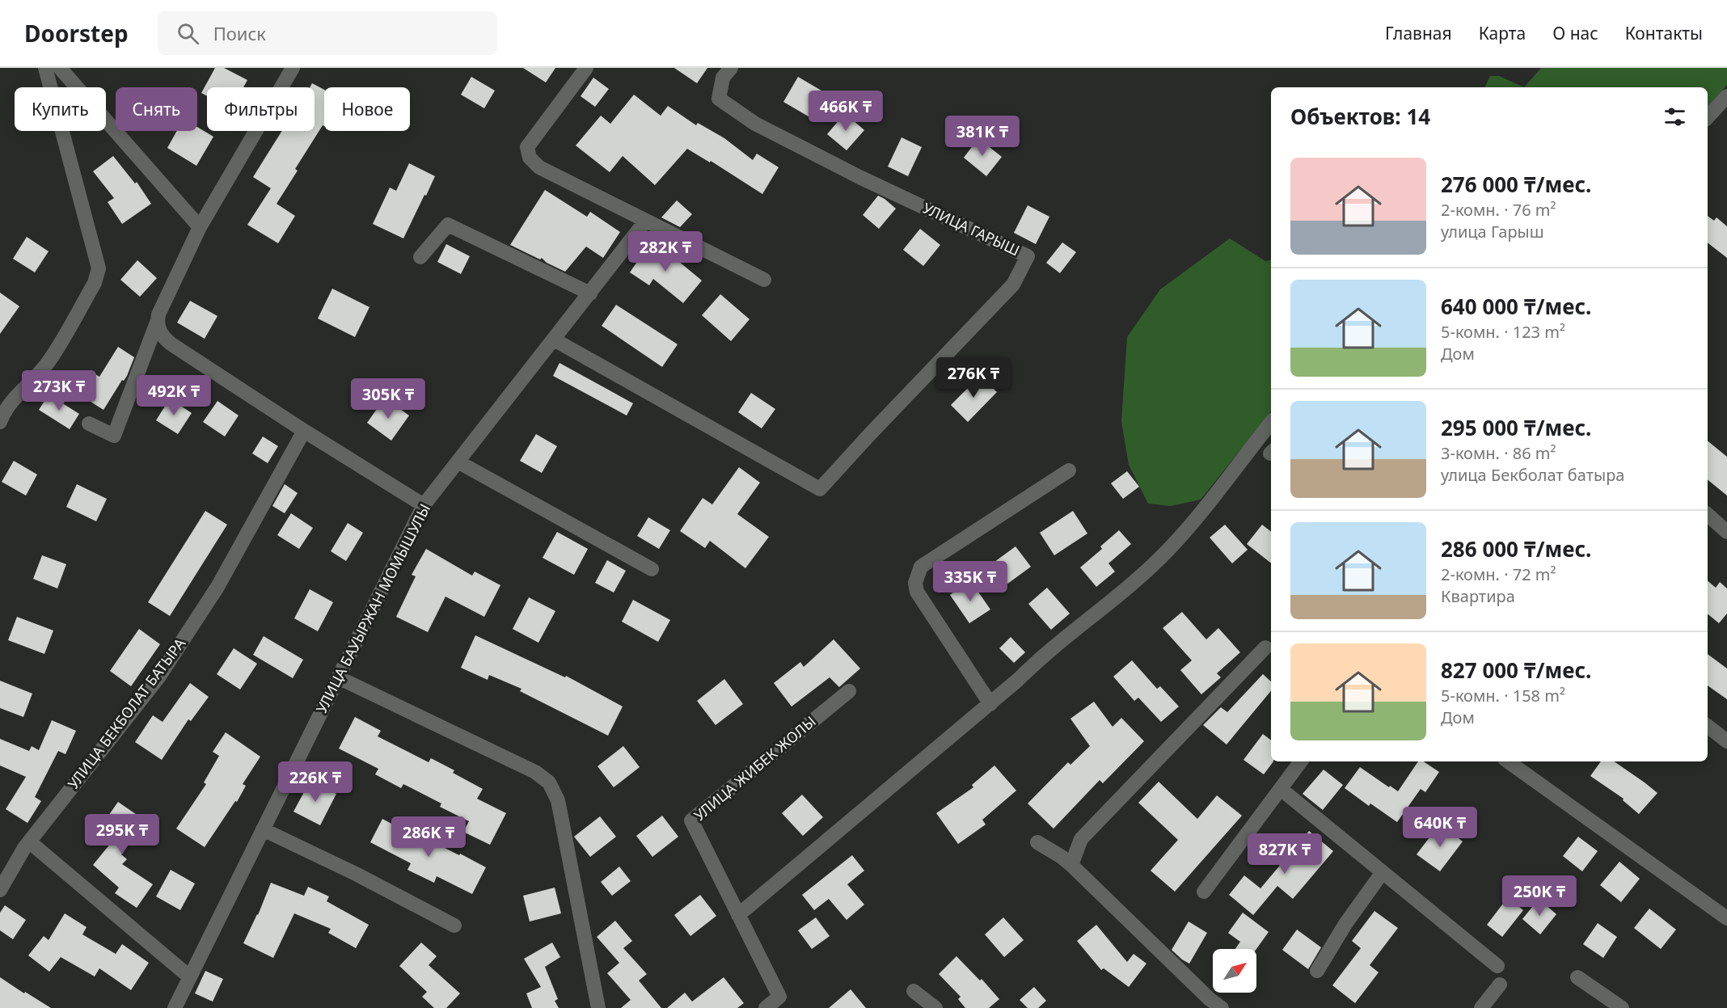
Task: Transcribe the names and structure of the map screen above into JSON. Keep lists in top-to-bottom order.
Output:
{
  "streets": {
    "street": [
      "УЛИЦА ГАРЫШ",
      "УЛИЦА БАУЫРЖАН МОМЫШУЛЫ",
      "УЛИЦА БЕКБОЛАТ БАТЫРА",
      "УЛИЦА ЖИБЕК ЖОЛЫ"
    ]
  },
  "crossings": [
    ["УЛИЦА ГАРЫШ", "УЛИЦА БАУЫРЖАН МОМЫШУЛЫ"]
  ],
  "north": "top right",
  "page": {
    "header": "Doorstep",
    "search": "Поиск",
    "nav": [
      "Главная",
      "Карта",
      "О нас",
      "Контакты"
    ],
    "chip": [
      "Купить",
      "Снять",
      "Фильтры",
      "Новое"
    ],
    "heading": "Объектов: 14",
    "price": [
      "466K ₸",
      "381K ₸",
      "282K ₸",
      "276K ₸",
      "273K ₸",
      "492K ₸",
      "305K ₸",
      "335K ₸",
      "226K ₸",
      "640K ₸",
      "295K ₸",
      "286K ₸",
      "827K ₸",
      "250K ₸"
    ],
    "list": [
      {
        "name": "276 000 ₸/мес.",
        "note": "2-комн. · 76 m² · улица Гарыш"
      },
      {
        "name": "640 000 ₸/мес.",
        "note": "5-комн. · 123 m² · Дом"
      },
      {
        "name": "295 000 ₸/мес.",
        "note": "3-комн. · 86 m² · улица Бекболат батыра"
      },
      {
        "name": "286 000 ₸/мес.",
        "note": "2-комн. · 72 m² · Квартира"
      },
      {
        "name": "827 000 ₸/мес.",
        "note": "5-комн. · 158 m² · Дом"
      }
    ]
  }
}
